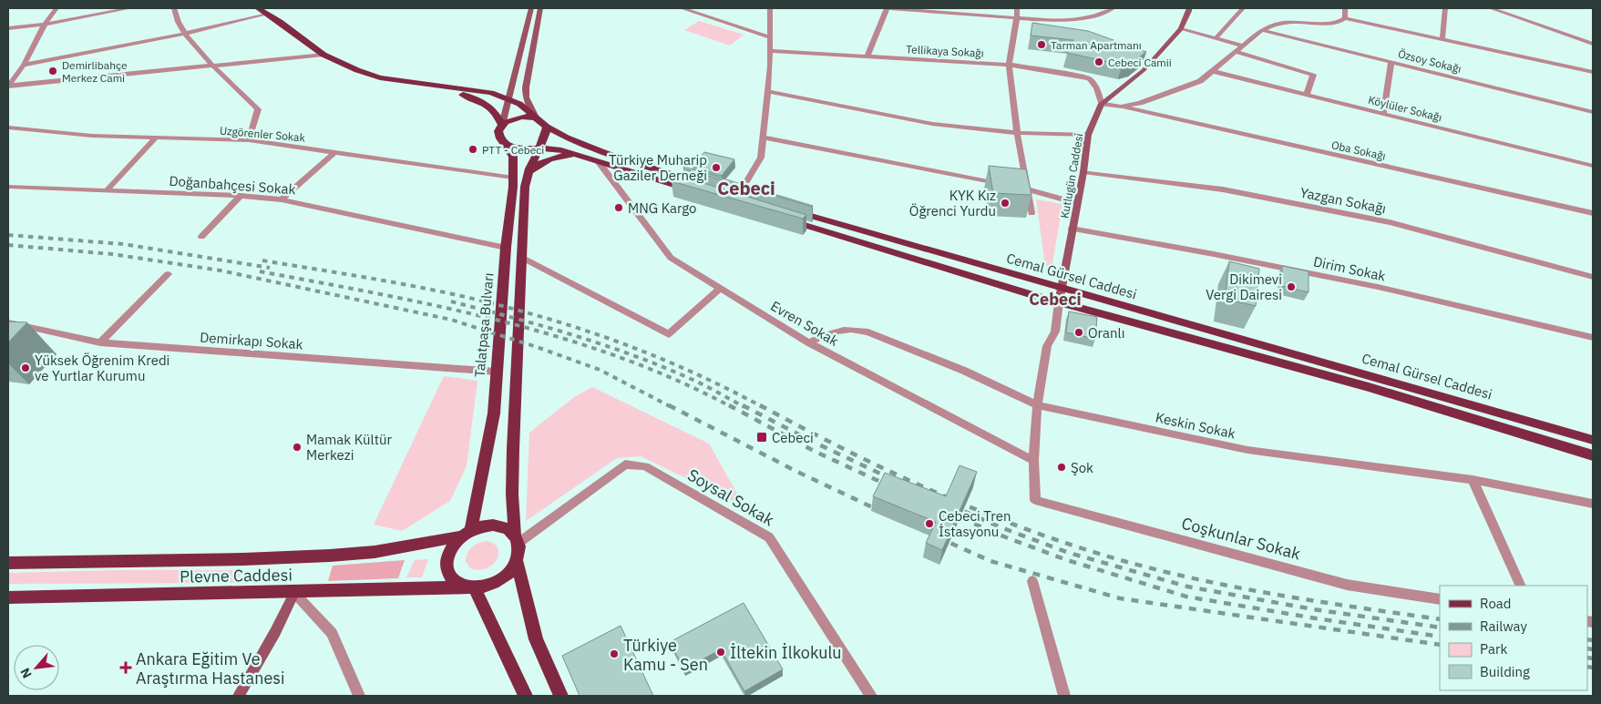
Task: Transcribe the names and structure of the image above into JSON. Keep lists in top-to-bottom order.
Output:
{
  "streets": {
    "main road": ["Cemal Gürsel Caddesi", "Talatpaşa Bulvarı", "Plevne Caddesi"],
    "street": [
      "Tellikaya Sokağı",
      "Özsoy Sokağı",
      "Köylüler Sokağı",
      "Uzgörenler Sokak",
      "Oba Sokağı",
      "Kutlugün Caddesi",
      "Doğanbahçesi Sokak",
      "Yazgan Sokağı",
      "Dirim Sokak",
      "Evren Sokak",
      "Demirkapı Sokak",
      "Keskin Sokak",
      "Soysal Sokak",
      "Coşkunlar Sokak"
    ]
  },
  "crossings": [
    ["Tellikaya Sokağı", "Kutlugün Caddesi"],
    ["Uzgörenler Sokak", "Talatpaşa Bulvarı"],
    ["Kutlugün Caddesi", "Yazgan Sokağı"],
    ["Kutlugün Caddesi", "Dirim Sokak"],
    ["Kutlugün Caddesi", "Cemal Gürsel Caddesi"],
    ["Doğanbahçesi Sokak", "Talatpaşa Bulvarı"],
    ["Evren Sokak", "Keskin Sokak"],
    ["Evren Sokak", "Coşkunlar Sokak"],
    ["Talatpaşa Bulvarı", "Demirkapı Sokak"],
    ["Talatpaşa Bulvarı", "Soysal Sokak"],
    ["Talatpaşa Bulvarı", "Plevne Caddesi"],
    ["Soysal Sokak", "Plevne Caddesi"]
  ],
  "districts": ["Cebeci", "Cebeci"],
  "places": {
    "other": [
      "Tarman Apartmanı",
      "Cebeci Camii",
      "Demirlibahçe Merkez Cami",
      "PTT - Cebeci",
      "Türkiye Muharip Gaziler Derneği",
      "KYK Kız Öğrenci Yurdu",
      "MNG Kargo",
      "Dikimevi Vergi Dairesi",
      "Oranlı",
      "Yüksek Öğrenim Kredi ve Yurtlar Kurumu",
      "Mamak Kültür Merkezi",
      "Şok",
      "Cebeci Tren İstasyonu",
      "İltekin İlkokulu",
      "Türkiye Kamu - Sen"
    ],
    "transit": ["Cebeci"],
    "health": ["Ankara Eğitim Ve Araştırma Hastanesi"]
  },
  "legend": [
    "Road",
    "Railway",
    "Park",
    "Building"
  ],
  "north": "bottom left"
}
